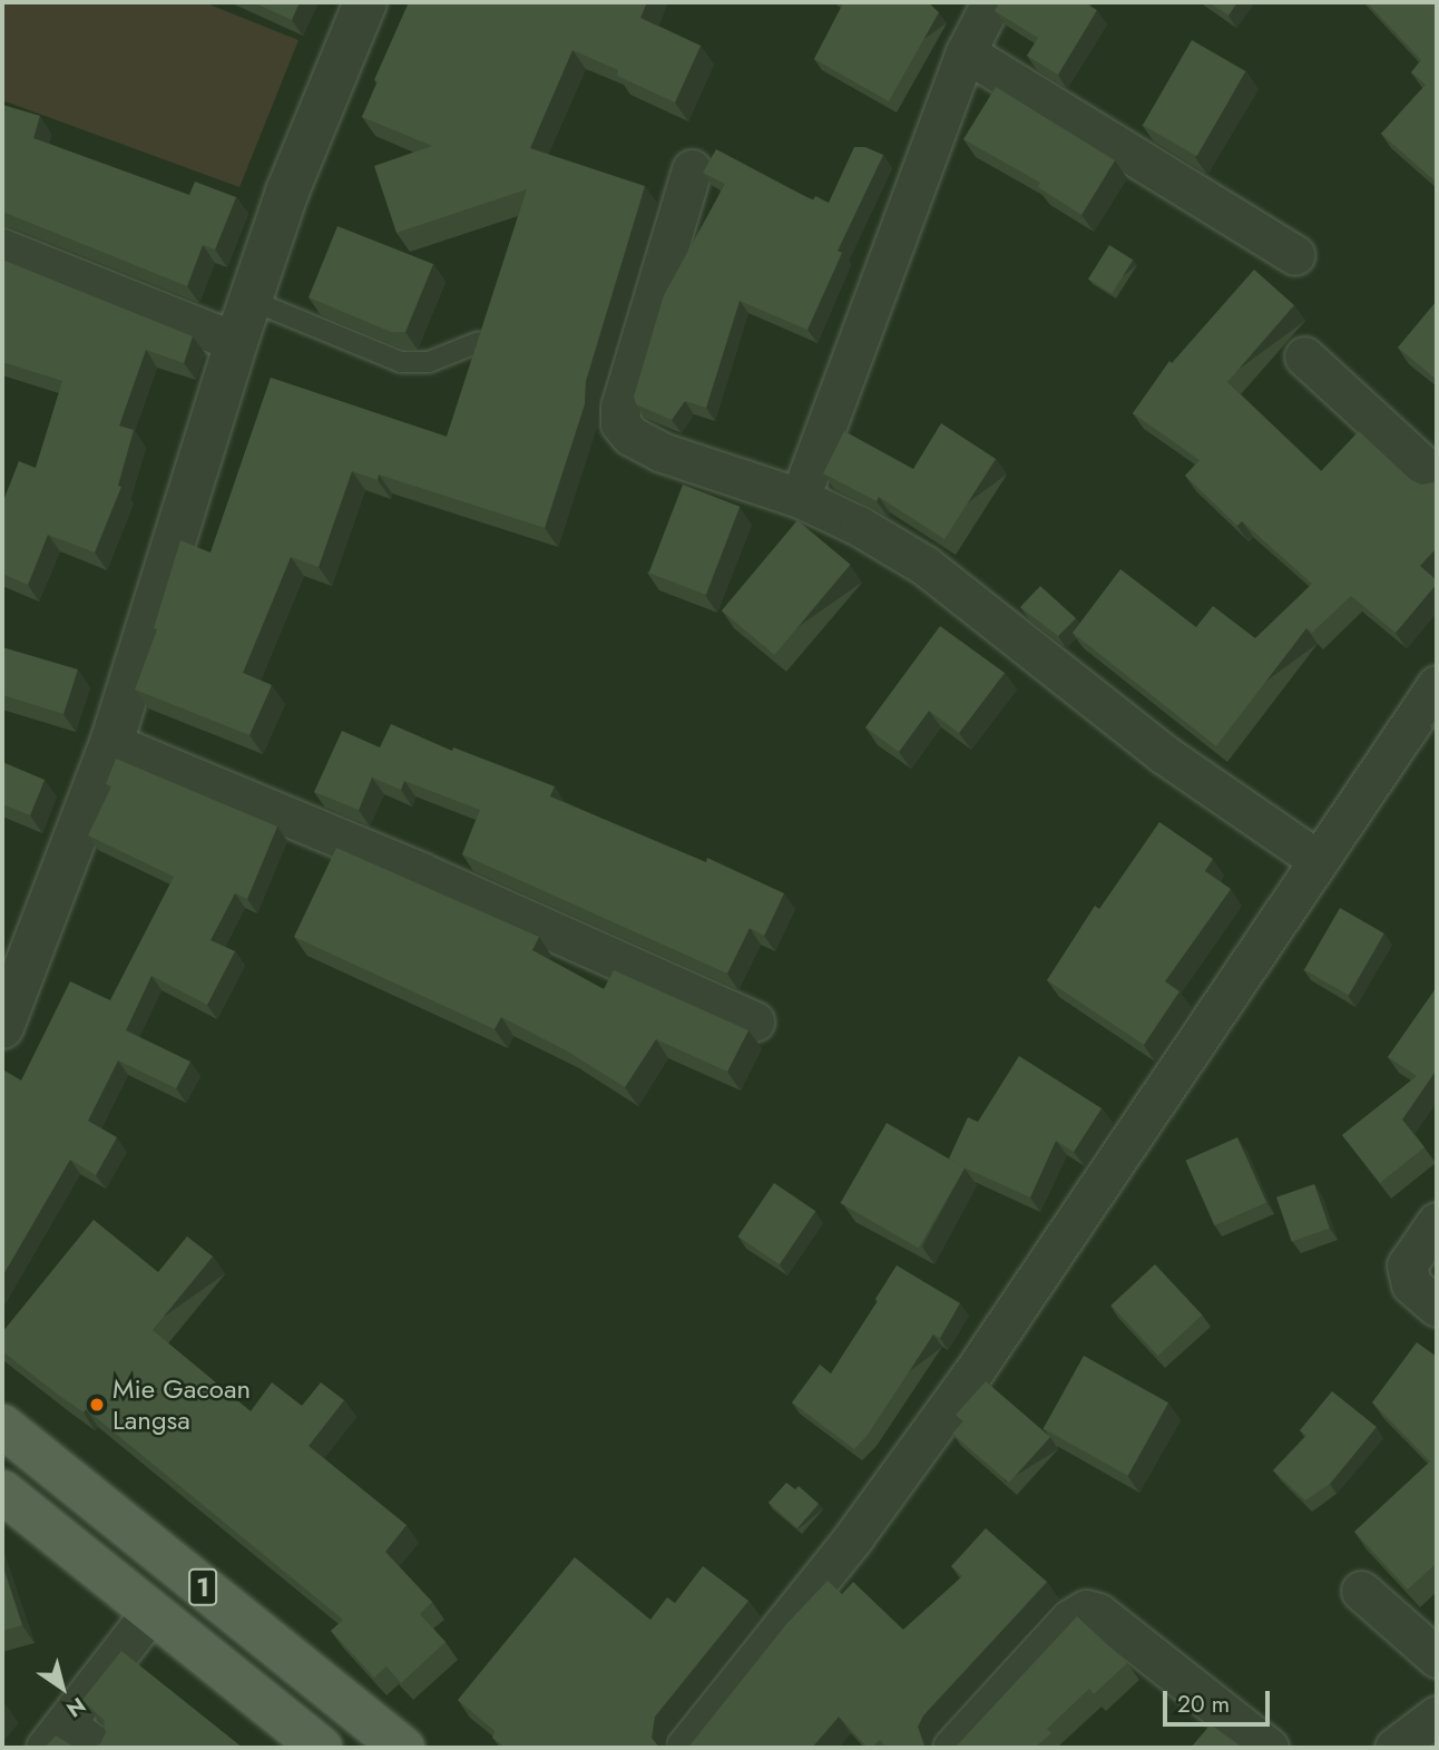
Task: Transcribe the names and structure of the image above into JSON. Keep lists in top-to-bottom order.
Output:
{
  "streets": {
    "main road": ["1"]
  },
  "places": ["Mie Gacoan Langsa"],
  "scale_bar": "20 m",
  "north": "bottom right"
}
